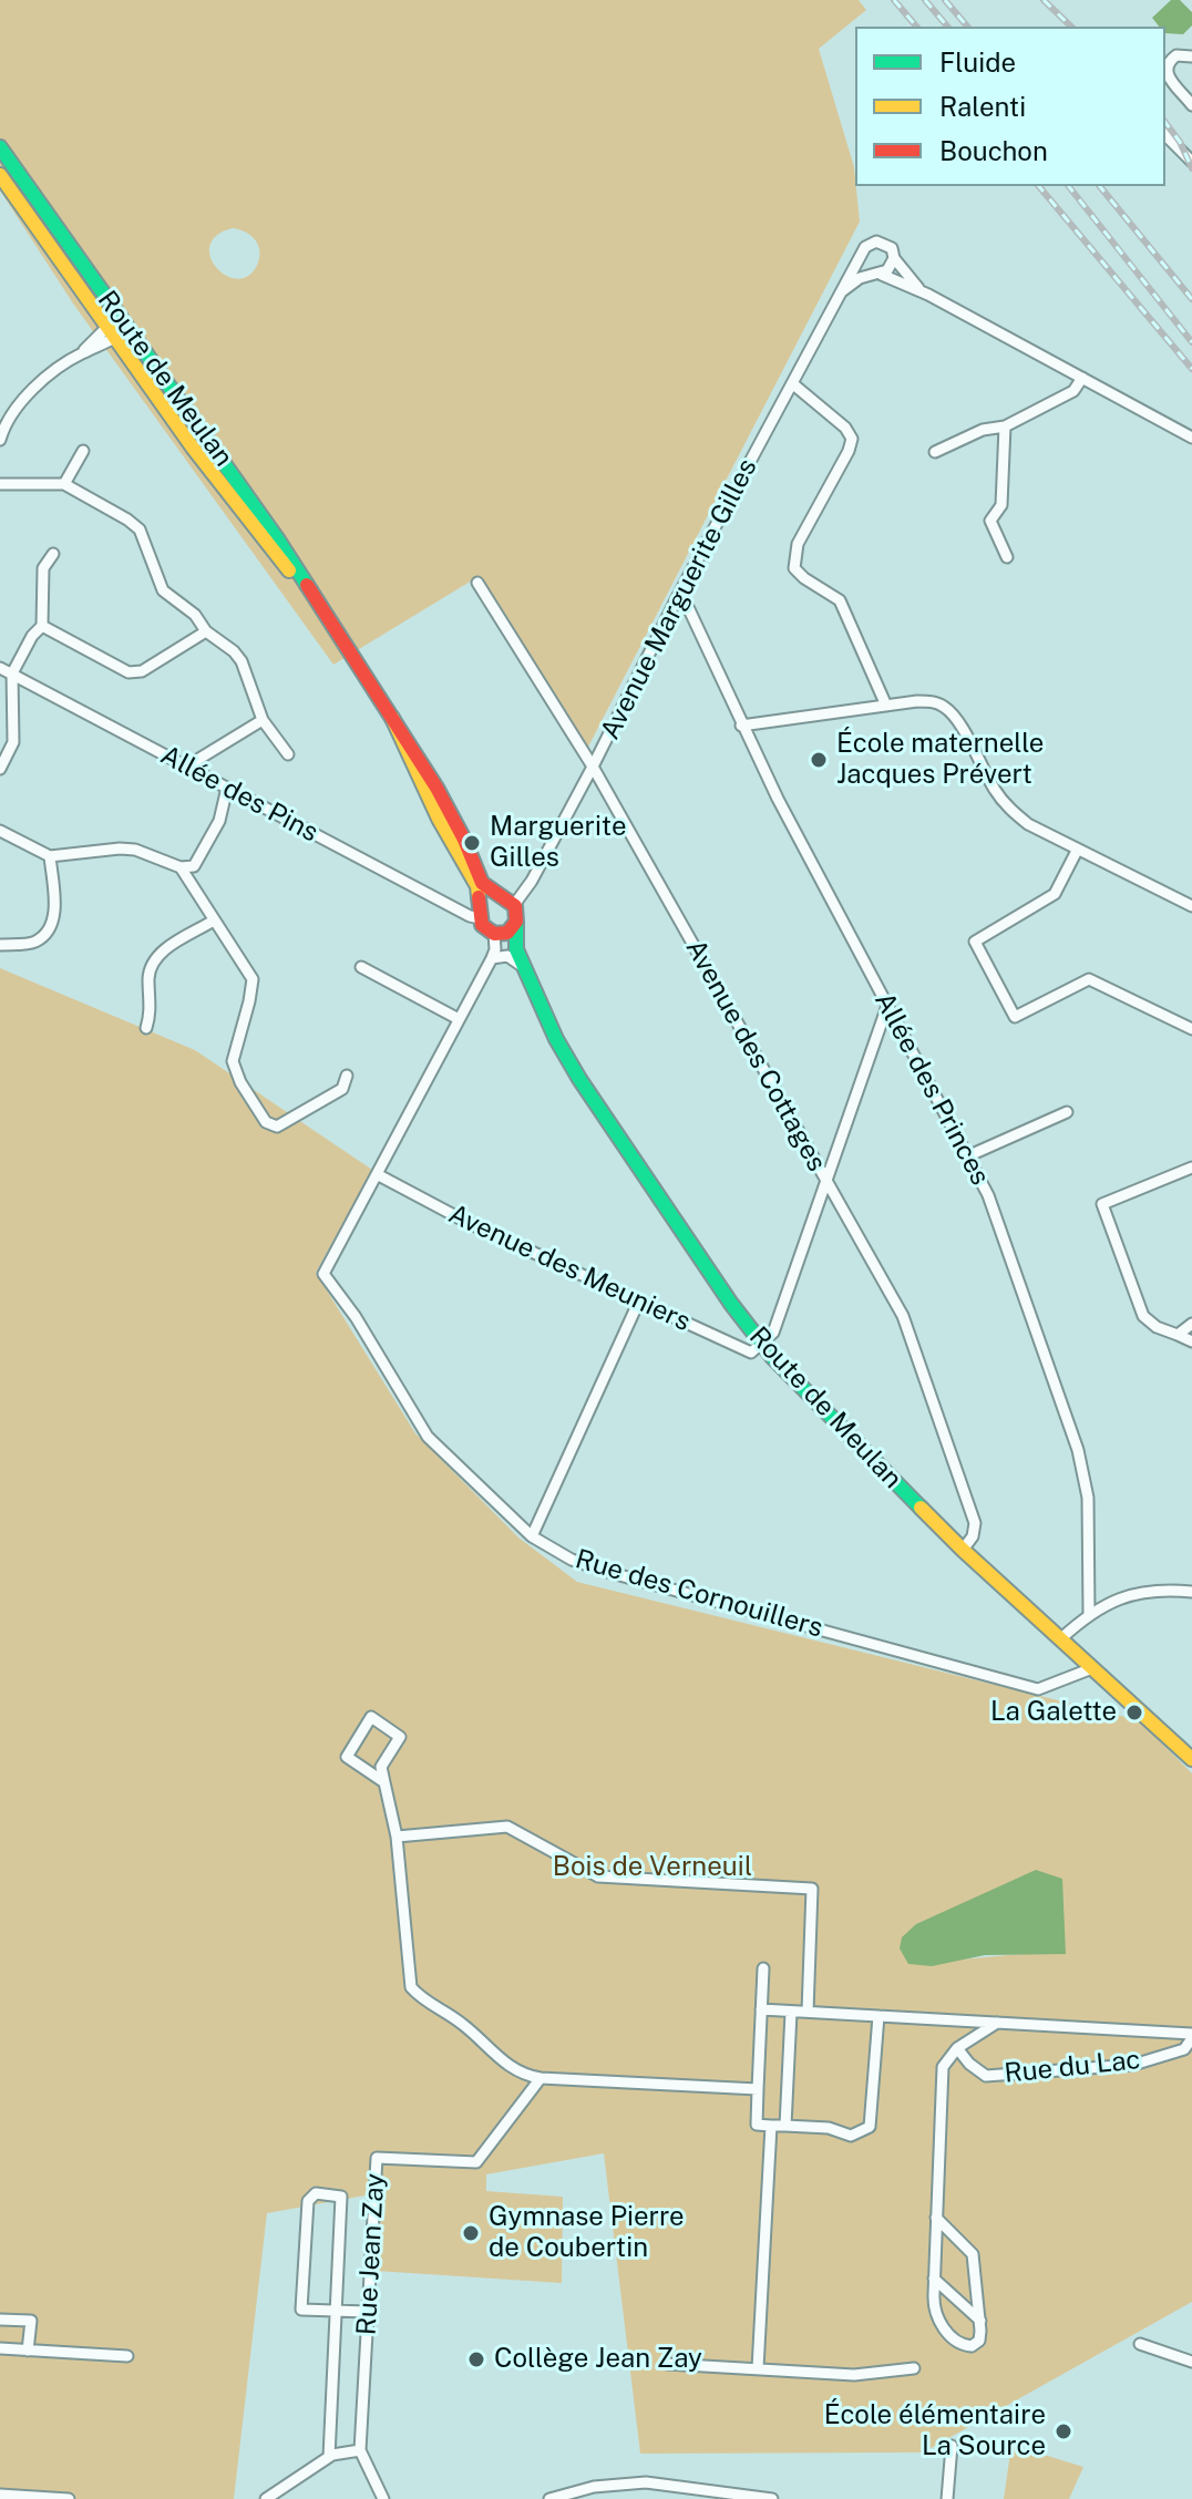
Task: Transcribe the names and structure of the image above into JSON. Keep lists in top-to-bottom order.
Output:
{
  "streets": {
    "main road": ["Route de Meulan"],
    "street": [
      "Avenue Marguerite Gilles",
      "Allée des Pins",
      "Avenue des Cottages",
      "Allée des Princes",
      "Avenue des Meuniers",
      "Rue des Cornouillers",
      "Rue du Lac",
      "Rue Jean Zay"
    ]
  },
  "crossings": [
    ["Route de Meulan", "Avenue Marguerite Gilles"],
    ["Route de Meulan", "Allée des Pins"],
    ["Route de Meulan", "Avenue des Cottages"],
    ["Route de Meulan", "Avenue des Meuniers"],
    ["Route de Meulan", "Rue des Cornouillers"],
    ["Avenue Marguerite Gilles", "Allée des Pins"],
    ["Avenue Marguerite Gilles", "Avenue des Cottages"],
    ["Avenue Marguerite Gilles", "Allée des Princes"],
    ["Avenue des Meuniers", "Rue des Cornouillers"]
  ],
  "parks": ["Bois de Verneuil"],
  "places": [
    "École maternelle Jacques Prévert",
    "Marguerite Gilles",
    "La Galette",
    "Gymnase Pierre de Coubertin",
    "Collège Jean Zay",
    "École élémentaire La Source"
  ],
  "legend": ["Fluide", "Ralenti", "Bouchon"]
}
